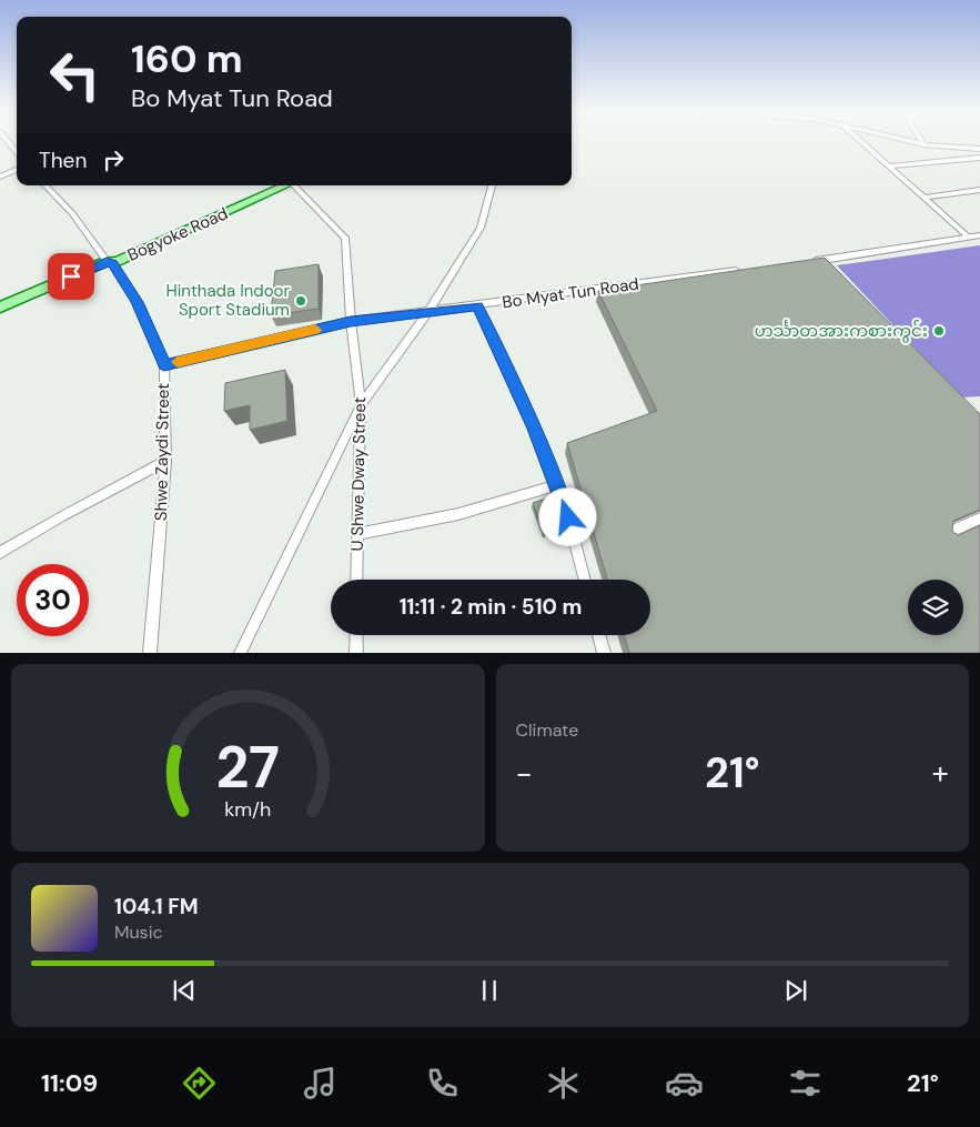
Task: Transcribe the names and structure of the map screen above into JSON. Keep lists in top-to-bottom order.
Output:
{
  "streets": {
    "main road": ["Bogyoke Road"],
    "street": ["Bo Myat Tun Road", "Shwe Zaydi Street", "U Shwe Dway Street"]
  },
  "crossings": [
    ["Bogyoke Road", "Shwe Zaydi Street"],
    ["Bo Myat Tun Road", "Shwe Zaydi Street"],
    ["Bo Myat Tun Road", "U Shwe Dway Street"]
  ],
  "places": ["Hinthada Indoor Sport Stadium", "ဟင်္သာတအားကစားကွင်း"],
  "page": {
    "turn": ["160 m", "Bo Myat Tun Road"],
    "then": "Then",
    "limit": "30",
    "trip": "11:11 · 2 min · 510 m",
    "tile": "Climate",
    "heat": ["−", "21°", "+"],
    "song": ["104.1 FM", "Music"],
    "tabs": ["11:09", "21°"],
    "gauge": ["27", "km/h"]
  }
}
